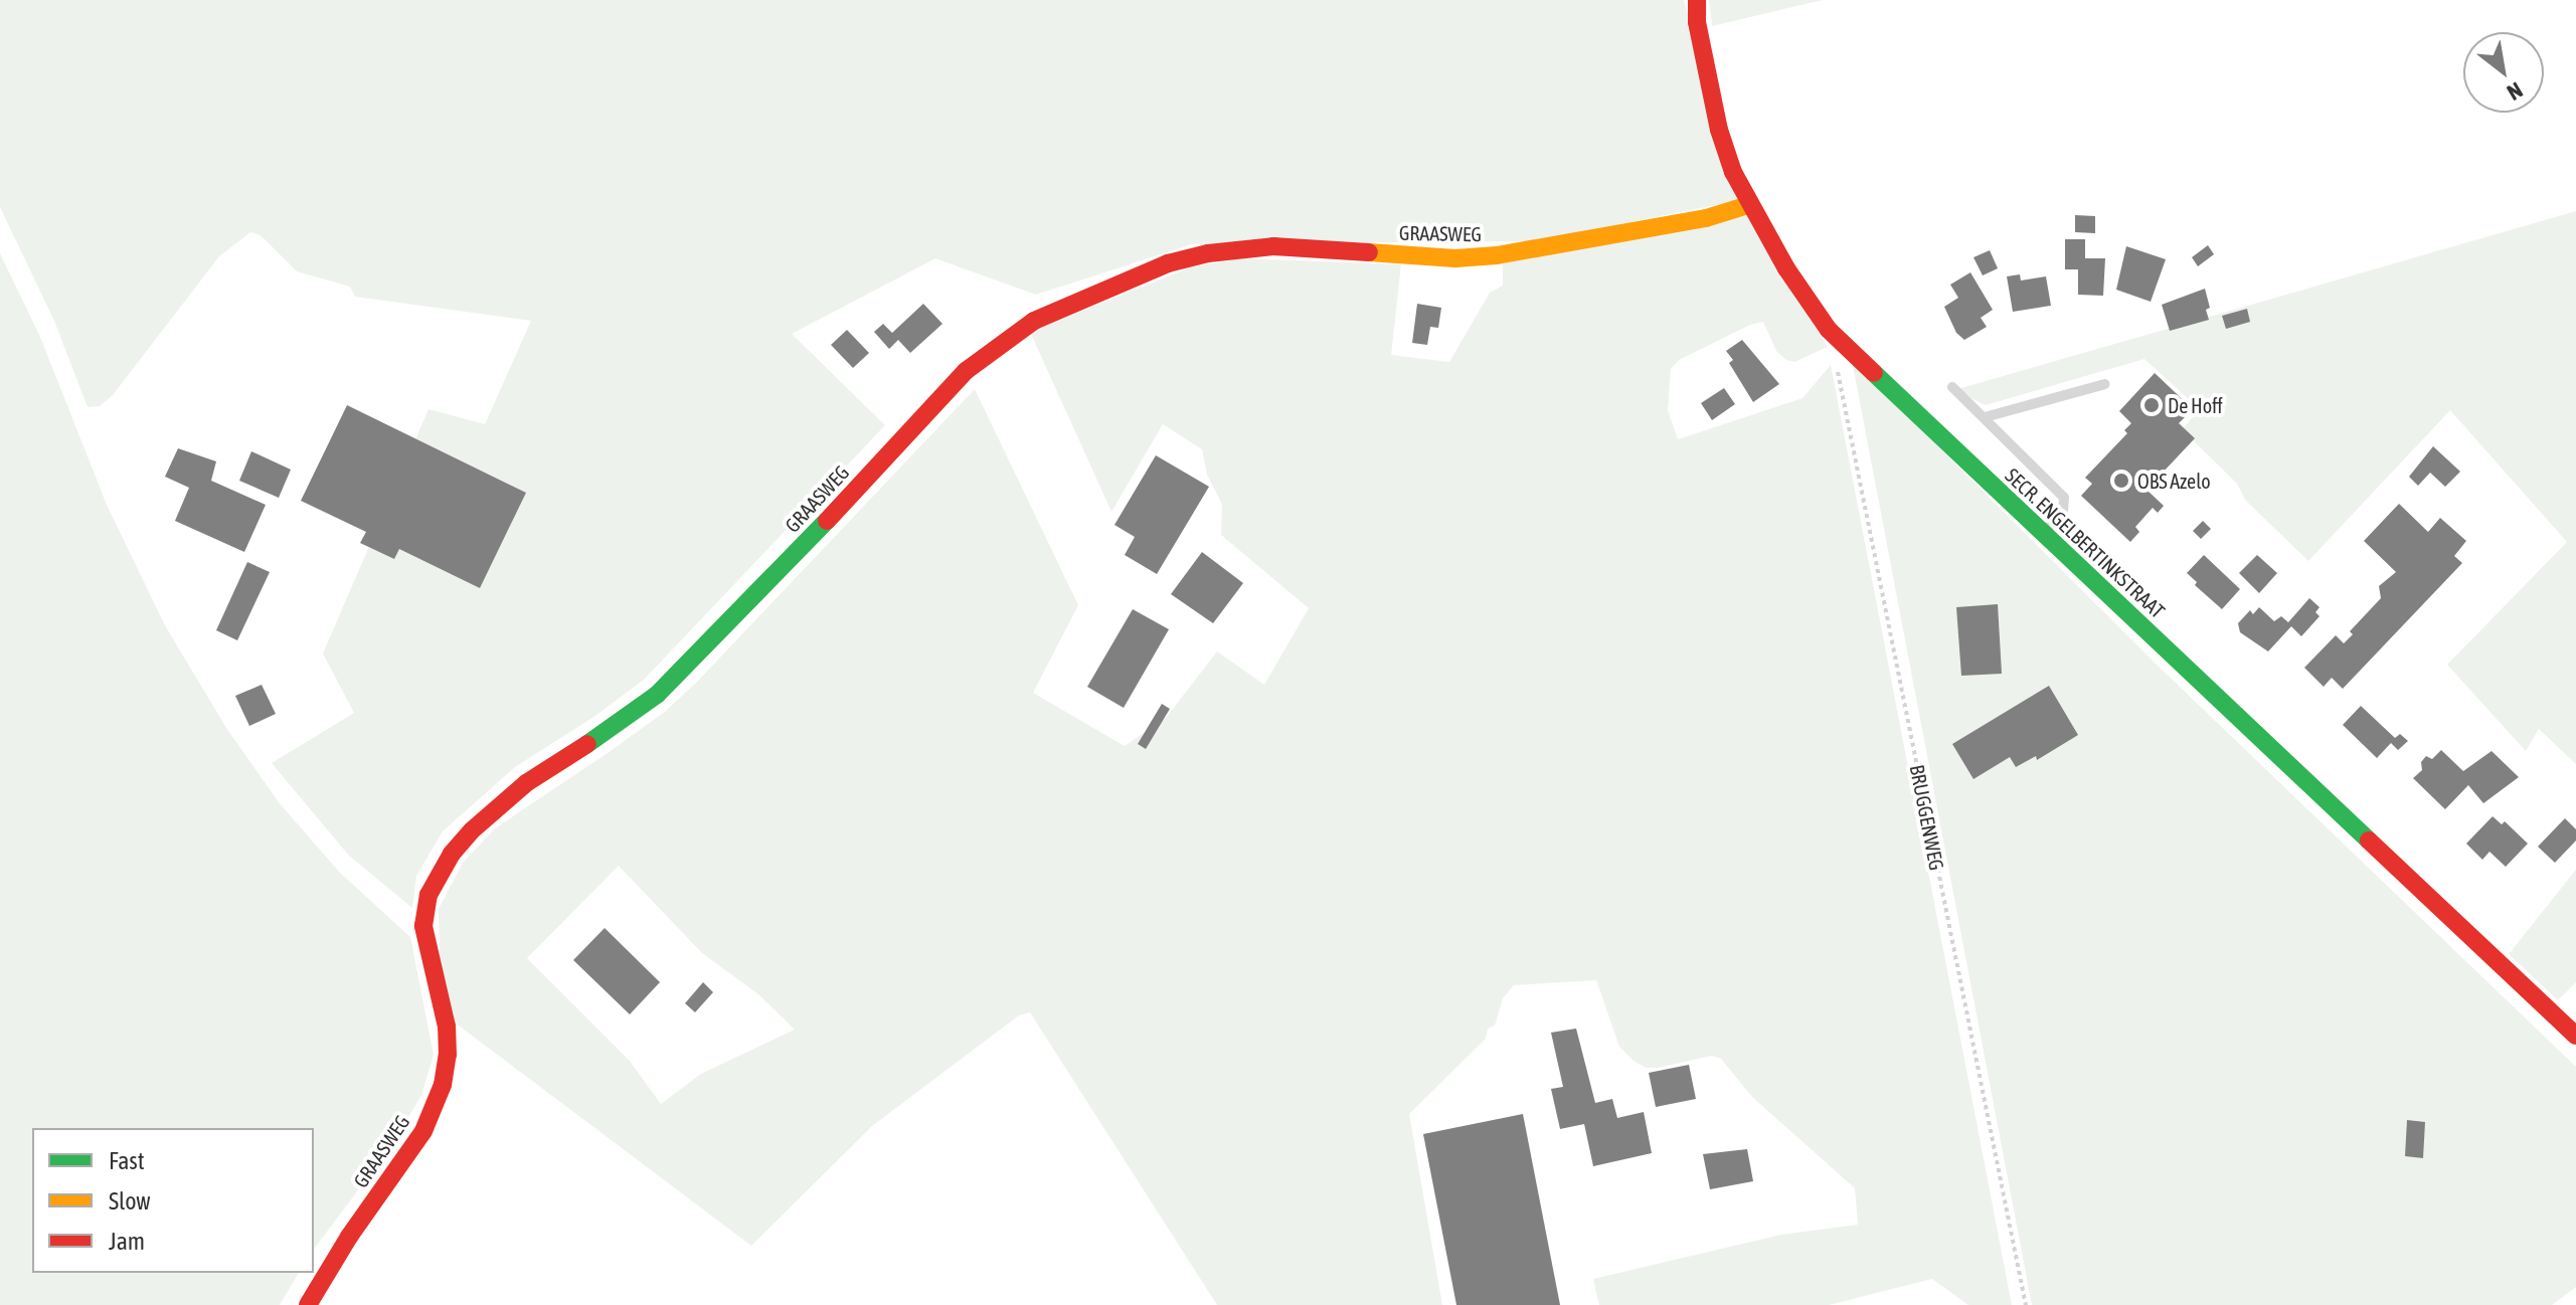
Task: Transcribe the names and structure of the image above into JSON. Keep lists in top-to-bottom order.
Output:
{
  "streets": {
    "street": ["GRAASWEG", "SECR. ENGELBERTINKSTRAAT"],
    "path": ["BRUGGENWEG"]
  },
  "crossings": [
    ["GRAASWEG", "SECR. ENGELBERTINKSTRAAT"]
  ],
  "places": ["De Hoff", "OBS Azelo"],
  "legend": ["Fast", "Slow", "Jam"],
  "north": "bottom right"
}
